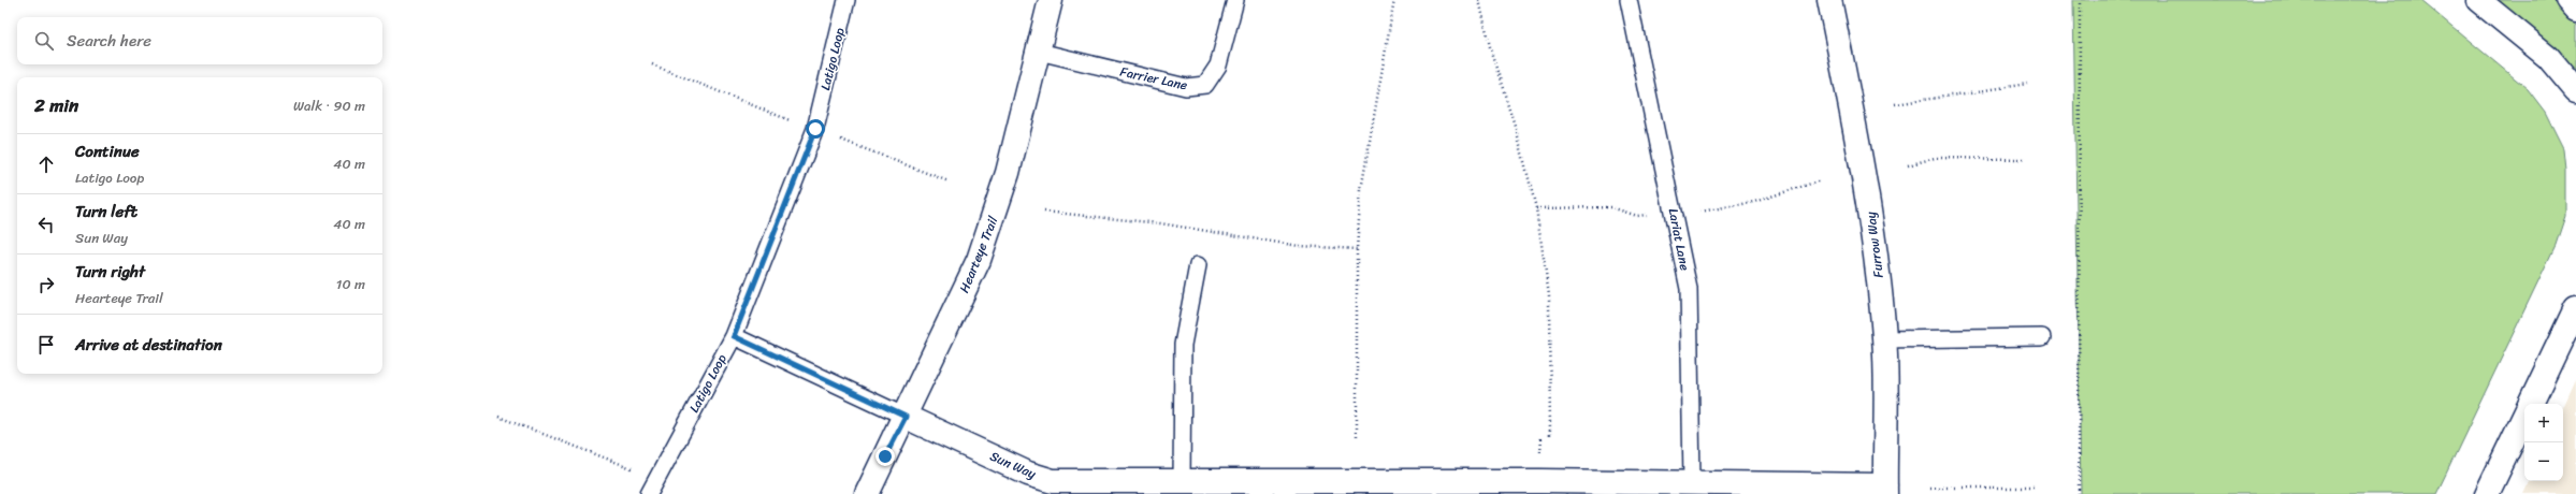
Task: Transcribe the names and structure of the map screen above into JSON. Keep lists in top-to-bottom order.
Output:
{
  "streets": {
    "street": ["Furrow Way", "Hearteye Trail", "Sun Way"],
    "lane": ["Latigo Loop", "Farrier Lane", "Lariat Lane"]
  },
  "crossings": [
    ["Latigo Loop", "Sun Way"],
    ["Farrier Lane", "Hearteye Trail"],
    ["Lariat Lane", "Sun Way"],
    ["Furrow Way", "Sun Way"],
    ["Hearteye Trail", "Sun Way"]
  ],
  "page": {
    "search": "Search here",
    "heading": ["2 min", "Walk · 90 m"],
    "list": [
      ["Continue", "Latigo Loop", "40 m"],
      ["Turn left", "Sun Way", "40 m"],
      ["Turn right", "Hearteye Trail", "10 m"],
      "Arrive at destination"
    ],
    "map_buttons": ["+", "−"]
  }
}
